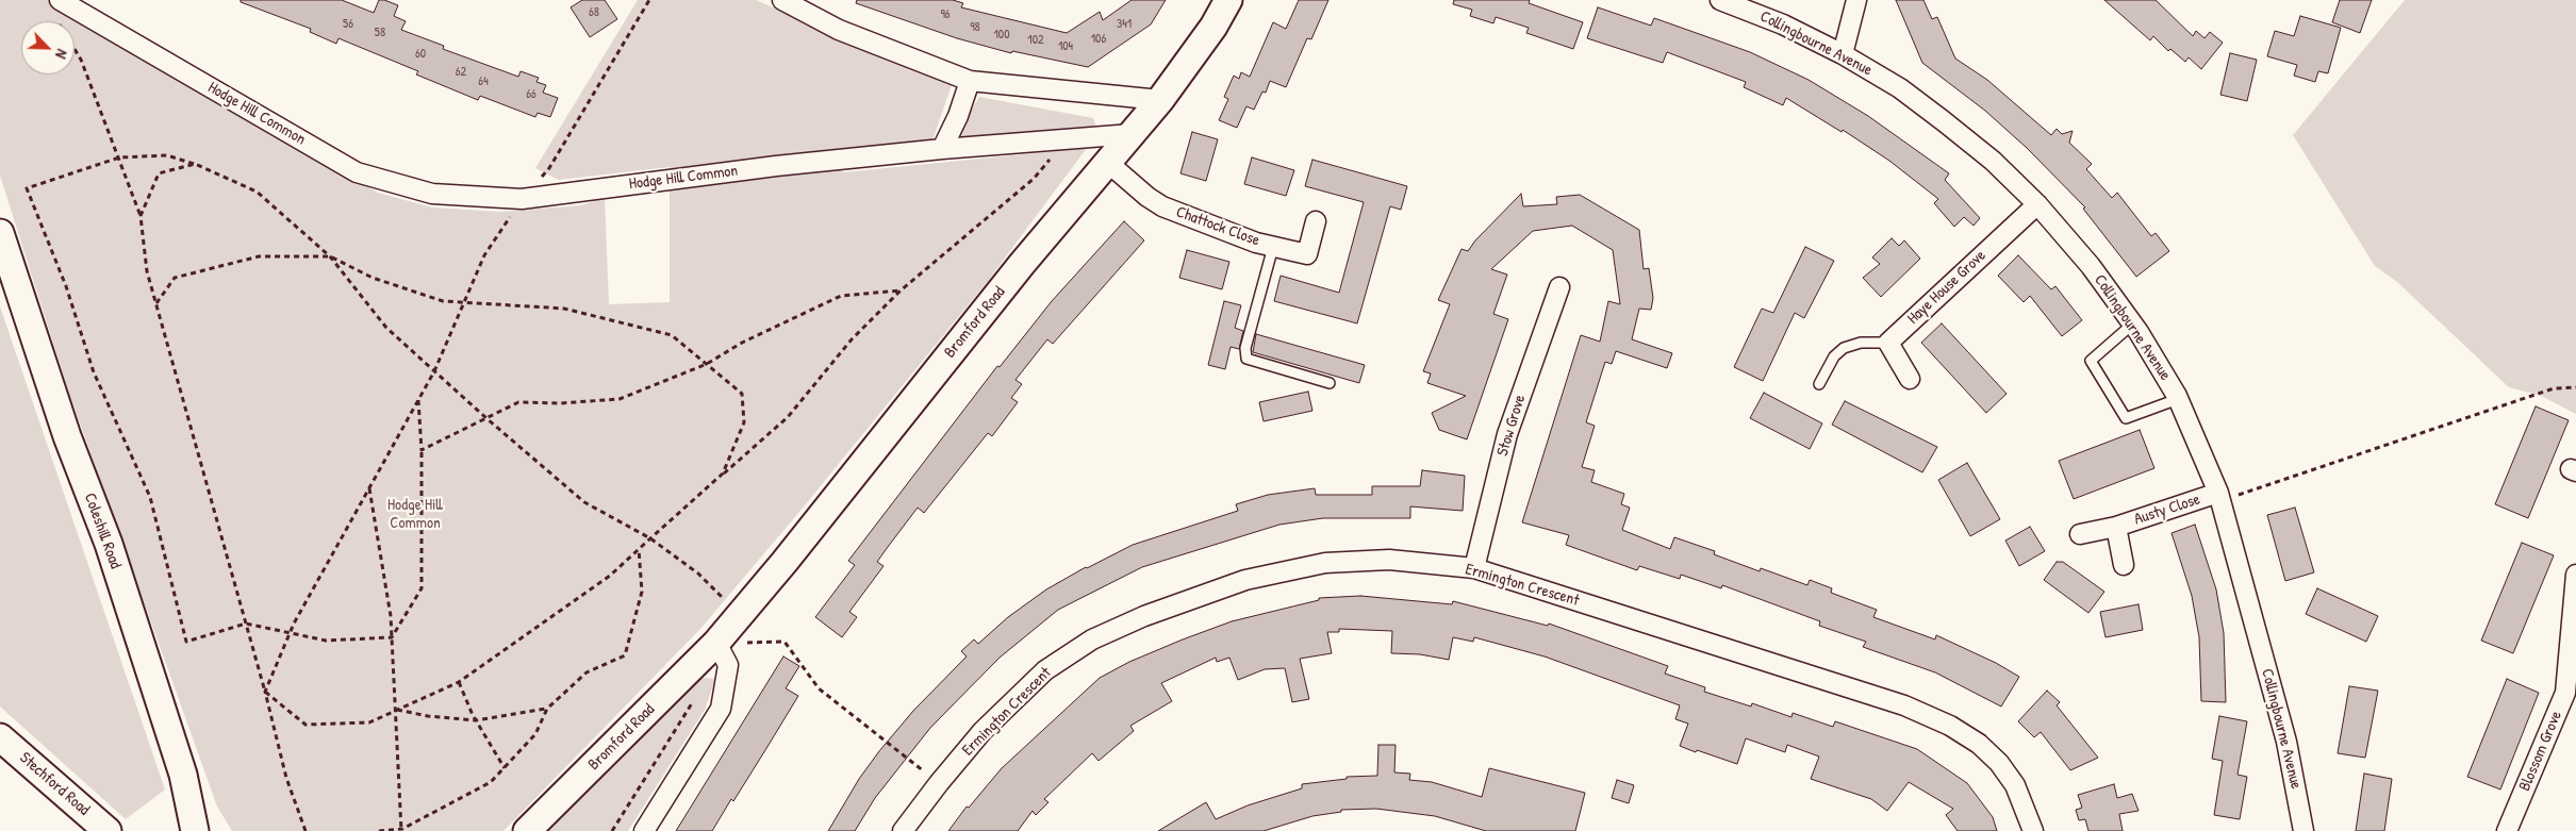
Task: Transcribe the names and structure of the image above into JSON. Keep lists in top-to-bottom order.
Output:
{
  "streets": {
    "street": [
      "Collingbourne Avenue",
      "Hodge Hill Common",
      "Chattock Close",
      "Haye House Grove",
      "Bromford Road",
      "Stow Grove",
      "Austy Close",
      "Coleshill Road",
      "Ermington Crescent",
      "Blossom Grove",
      "Stechford Road"
    ]
  },
  "crossings": [
    ["Collingbourne Avenue", "Haye House Grove"],
    ["Collingbourne Avenue", "Austy Close"],
    ["Hodge Hill Common", "Bromford Road"],
    ["Chattock Close", "Bromford Road"],
    ["Stow Grove", "Ermington Crescent"]
  ],
  "parks": ["Hodge Hill Common"],
  "house_numbers": [
    "68",
    "96",
    "56",
    "341",
    "98",
    "58",
    "100",
    "106",
    "102",
    "104",
    "60",
    "62",
    "64",
    "66"
  ],
  "north": "bottom right"
}
